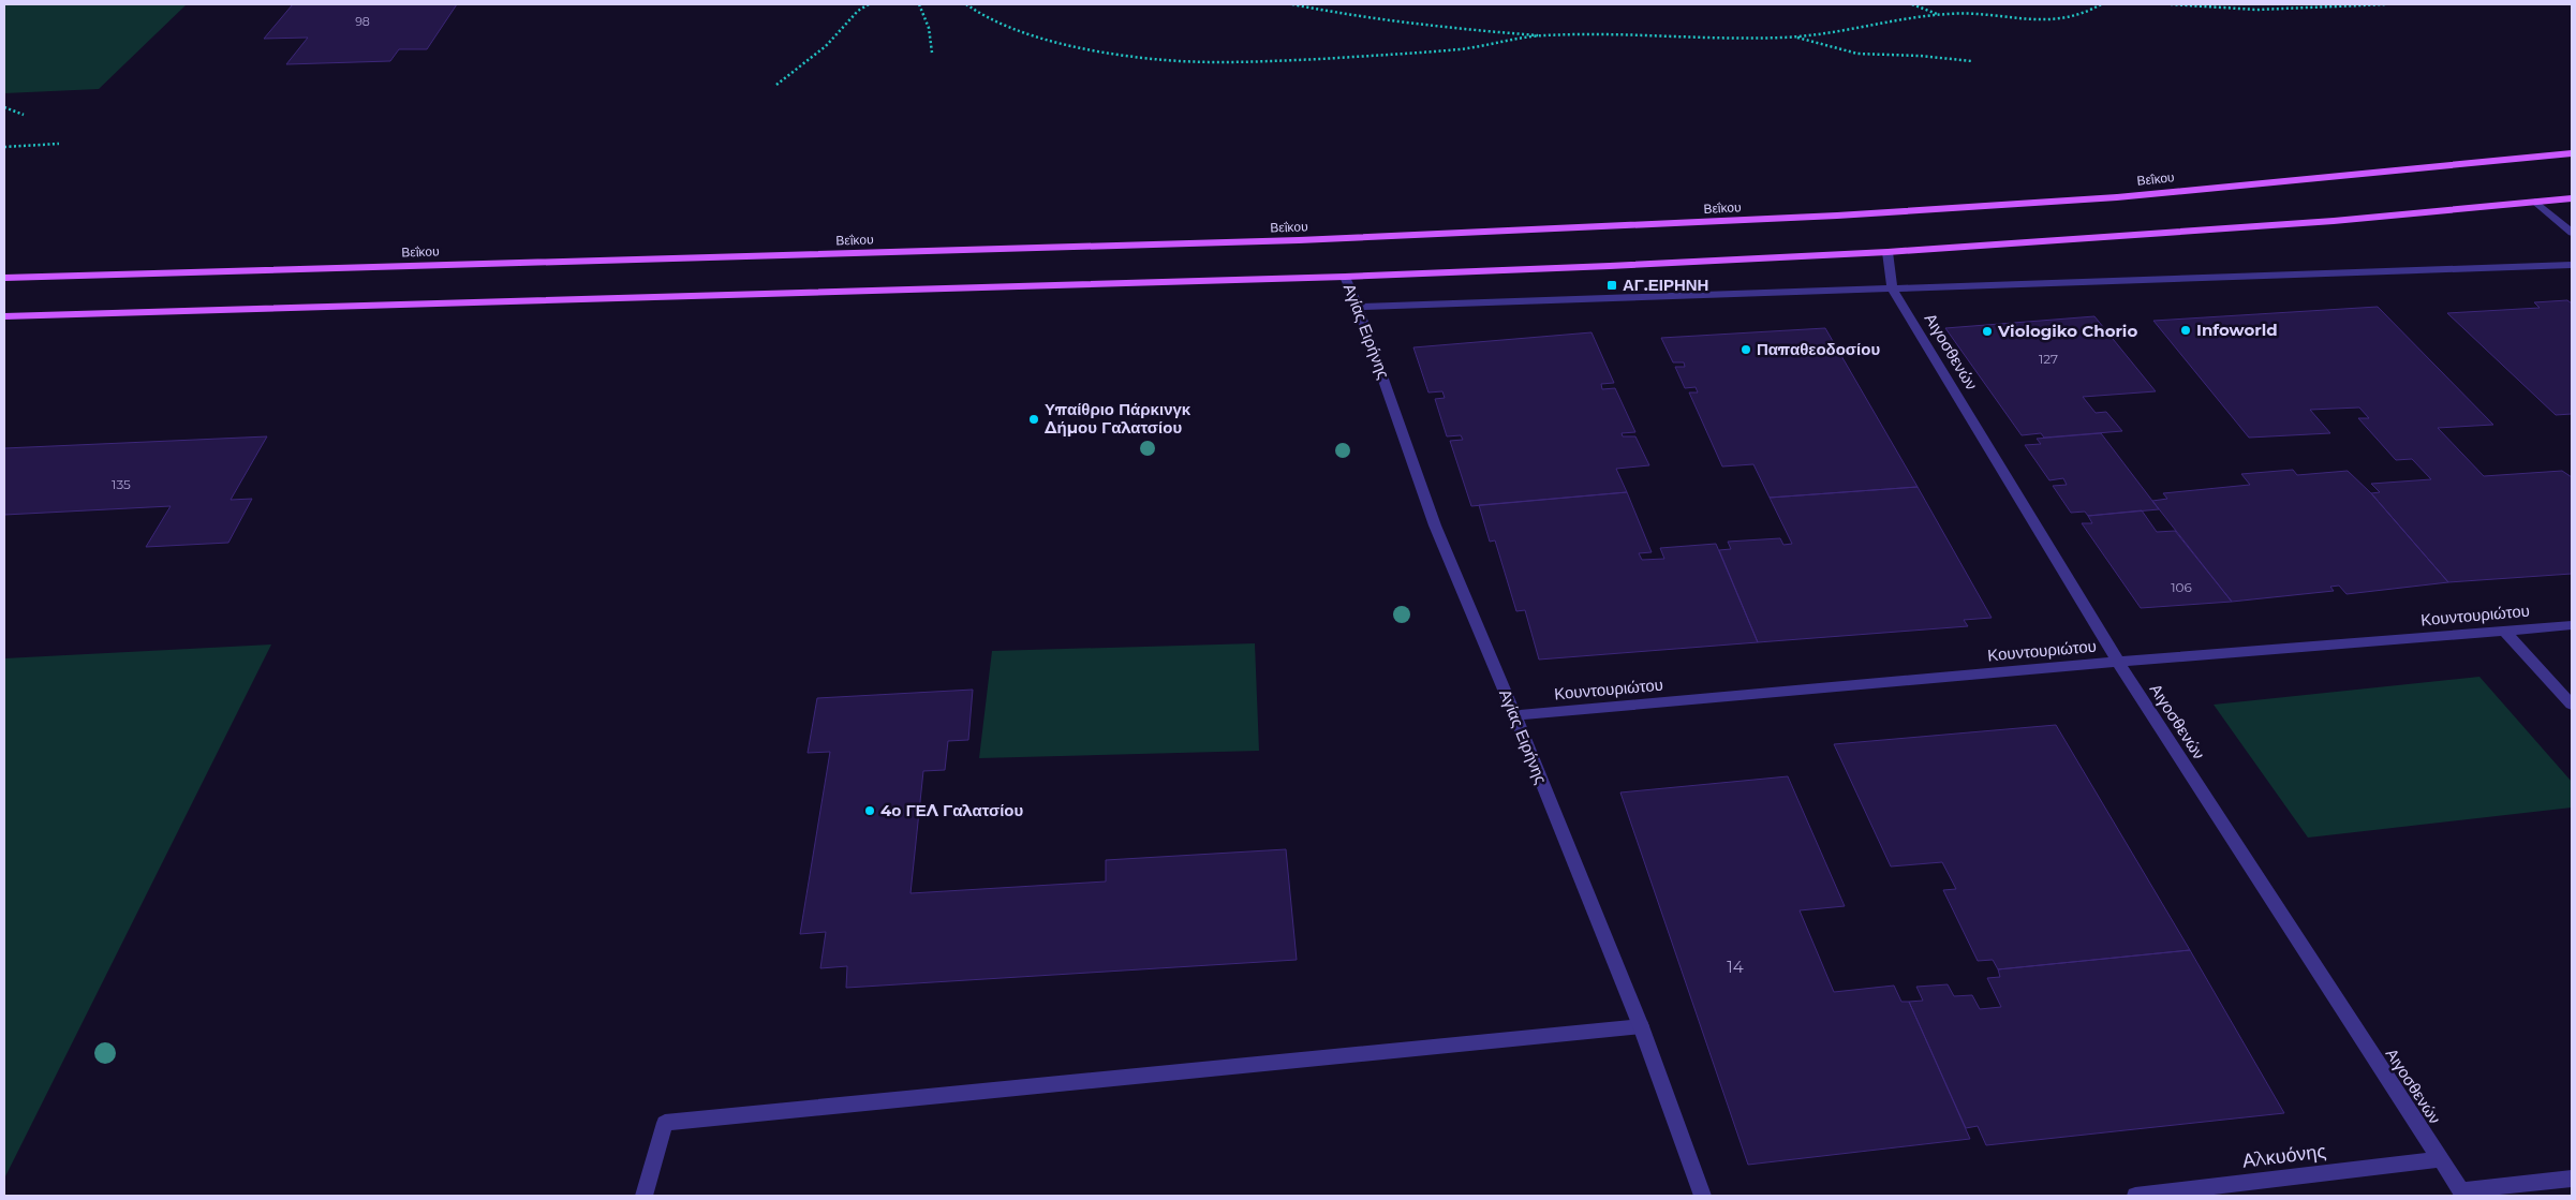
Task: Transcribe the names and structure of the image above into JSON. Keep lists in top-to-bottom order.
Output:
{
  "streets": {
    "main road": ["Βεΐκου"],
    "street": [
      "Αγίας Ειρήνης",
      "Αιγοσθενών",
      "Κουντουριώτου",
      "Αλκυόνης"
    ]
  },
  "crossings": [
    ["Αγίας Ειρήνης", "Κουντουριώτου"],
    ["Αιγοσθενών", "Κουντουριώτου"],
    ["Αιγοσθενών", "Αλκυόνης"]
  ],
  "places": {
    "transit": ["ΑΓ.ΕΙΡΗΝΗ"],
    "other": [
      "Infoworld",
      "Viologiko Chorio",
      "Παπαθεοδοσίου",
      "Υπαίθριο Πάρκινγκ Δήμου Γαλατσίου",
      "4ο ΓΕΛ Γαλατσίου"
    ]
  },
  "house_numbers": [
    "98",
    "127",
    "135",
    "106",
    "14"
  ]
}
